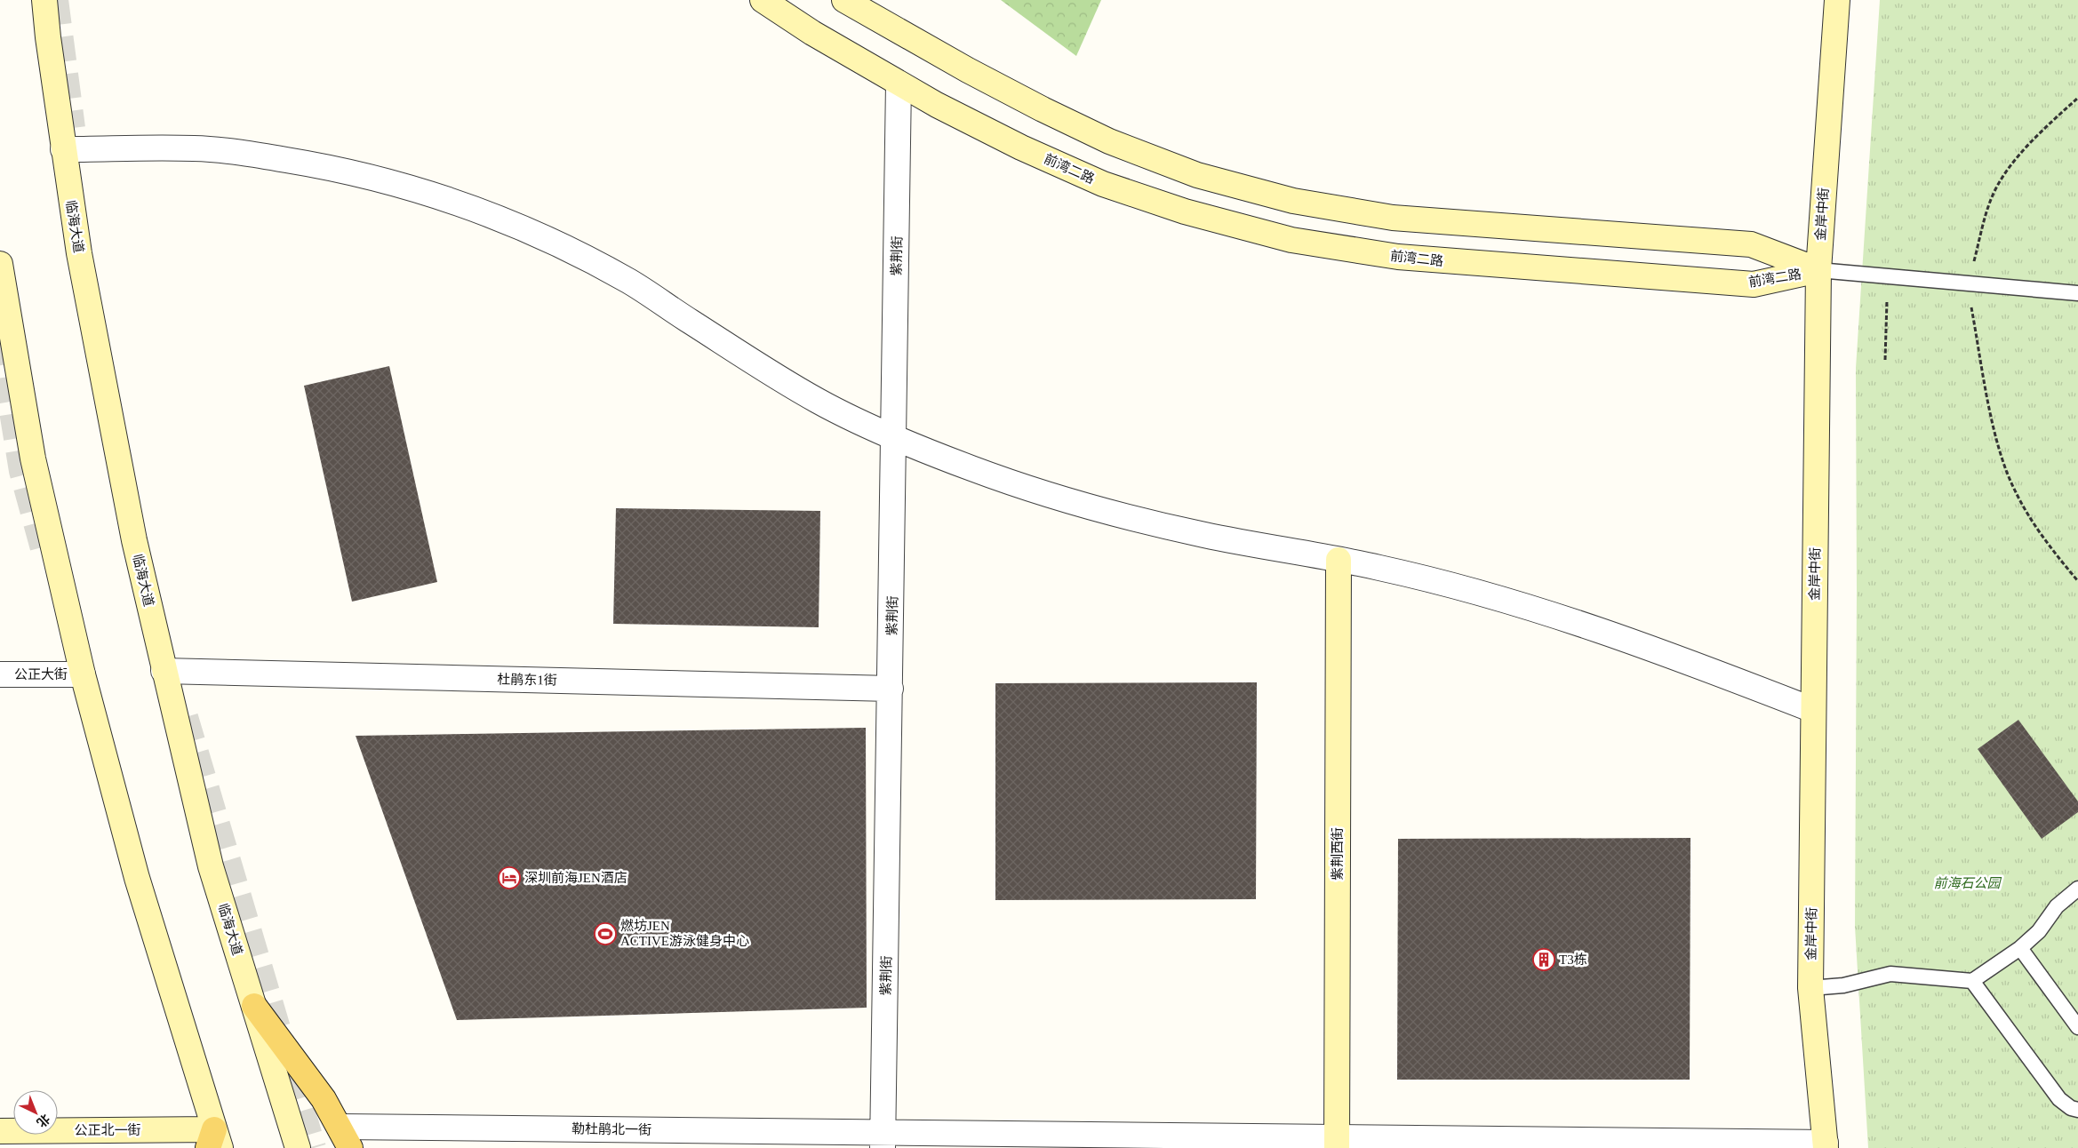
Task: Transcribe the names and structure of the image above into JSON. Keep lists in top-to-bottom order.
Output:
{
  "streets": {
    "street": [
      "前湾二路",
      "金岸中街",
      "临海大道",
      "紫荆街",
      "公正大街",
      "杜鹃东1街",
      "紫荆西街",
      "勒杜鹃北一街",
      "公正北一街"
    ]
  },
  "crossings": [
    ["前湾二路", "金岸中街"],
    ["前湾二路", "紫荆街"],
    ["金岸中街", "勒杜鹃北一街"],
    ["临海大道", "杜鹃东1街"],
    ["紫荆街", "杜鹃东1街"],
    ["紫荆街", "勒杜鹃北一街"],
    ["紫荆西街", "勒杜鹃北一街"]
  ],
  "parks": ["前海石公园"],
  "places": {
    "hotel": ["深圳前海JEN酒店"],
    "sports": ["燃坊JEN ACTIVE游泳健身中心"],
    "building": ["T3栋"]
  },
  "north": "bottom right"
}
